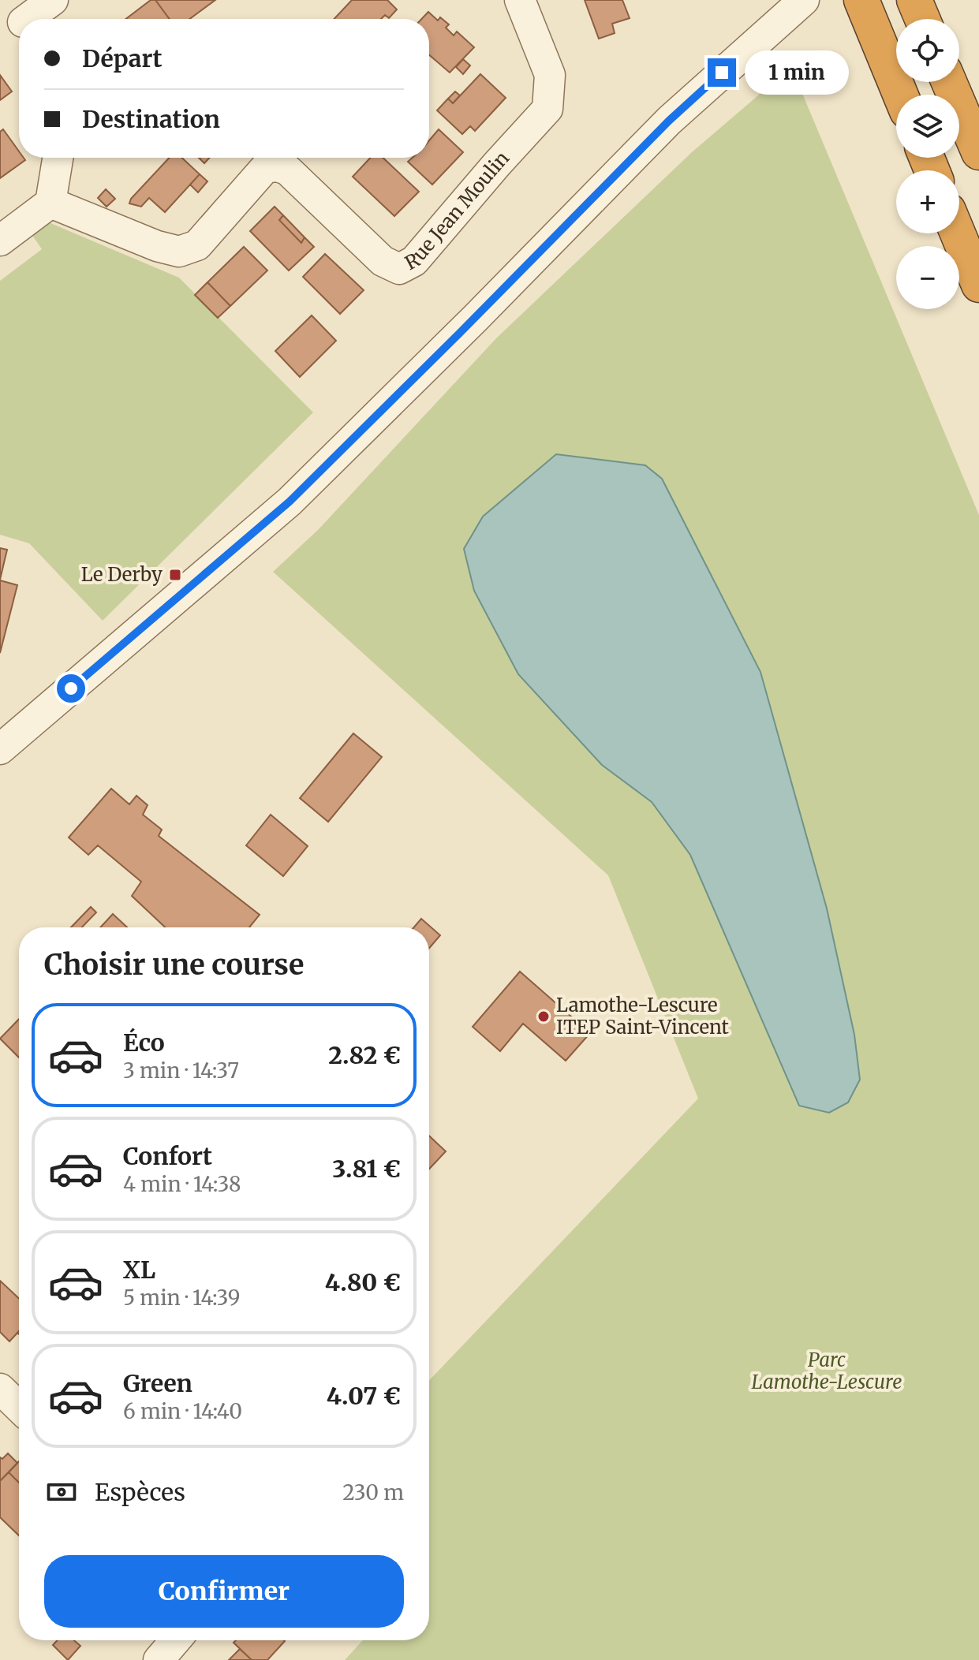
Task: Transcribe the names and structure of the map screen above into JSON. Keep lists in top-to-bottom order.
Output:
{
  "streets": {
    "street": ["Rue Jean Moulin"]
  },
  "parks": ["Parc Lamothe-Lescure"],
  "places": {
    "transit": ["Le Derby"],
    "other": ["Lamothe-Lescure ITEP Saint-Vincent"]
  },
  "page": {
    "map_buttons": ["+", "−"],
    "banner": ["Départ", "Destination"],
    "bubble": "1 min",
    "heading": "Choisir une course",
    "list": [
      {
        "name": "Éco",
        "note": "3 min · 14:37",
        "value": "2.82 €"
      },
      {
        "name": "Confort",
        "note": "4 min · 14:38",
        "value": "3.81 €"
      },
      {
        "name": "XL",
        "note": "5 min · 14:39",
        "value": "4.80 €"
      },
      {
        "name": "Green",
        "note": "6 min · 14:40",
        "value": "4.07 €"
      }
    ],
    "pay": ["Espèces", "230 m"],
    "buttons": "Confirmer"
  }
}
